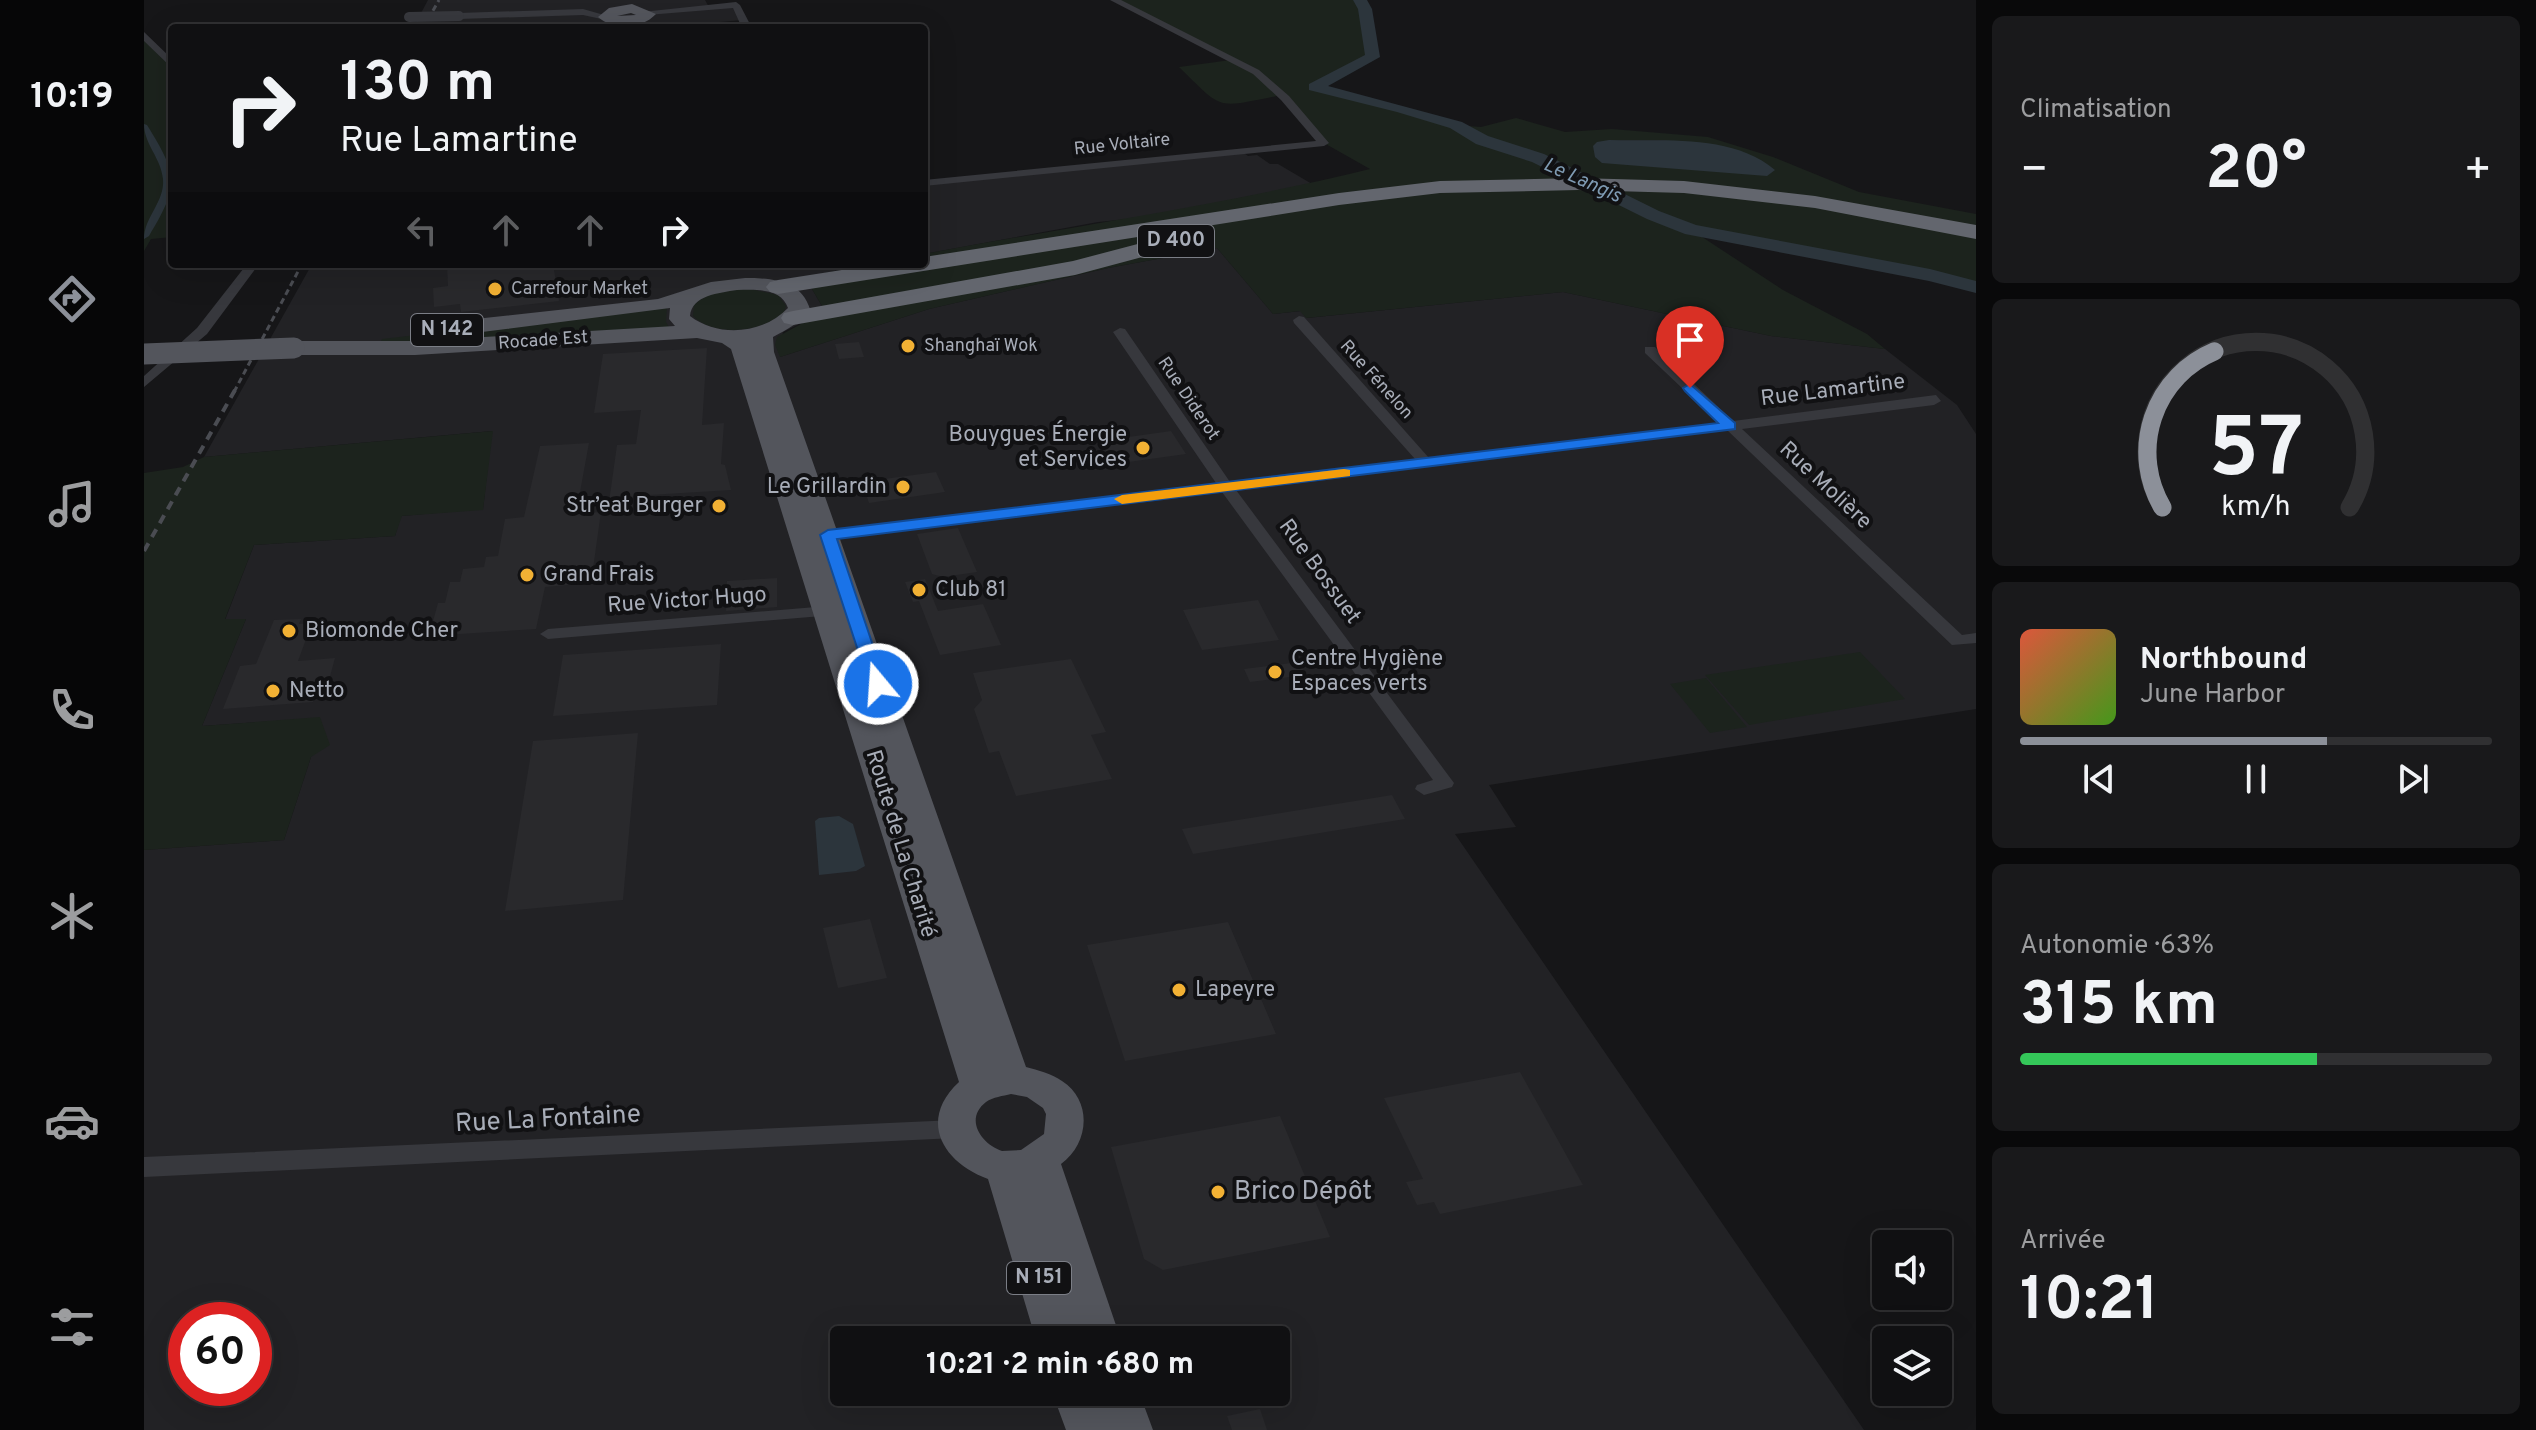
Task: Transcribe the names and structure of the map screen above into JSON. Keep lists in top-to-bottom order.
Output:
{
  "streets": {
    "highway": ["D 400"],
    "main road": [
      "N 142",
      "Rocade Est",
      "Route de La Charité",
      "N 151"
    ],
    "street": [
      "Rue Voltaire",
      "Rue Fénelon",
      "Rue Lamartine",
      "Rue Diderot",
      "Rue Molière",
      "Rue Bossuet",
      "Rue Victor Hugo",
      "Rue La Fontaine"
    ]
  },
  "crossings": [
    ["D 400", "Rocade Est"],
    ["D 400", "Route de La Charité"],
    ["Rocade Est", "Route de La Charité"],
    ["Rue Fénelon", "Rue Lamartine"],
    ["Rue Lamartine", "Rue Diderot"],
    ["Rue Lamartine", "Rue Molière"],
    ["Rue Lamartine", "Rue Bossuet"],
    ["Rue Lamartine", "Route de La Charité"],
    ["Rue Diderot", "Rue Bossuet"],
    ["Rue Victor Hugo", "Route de La Charité"],
    ["Route de La Charité", "Rue La Fontaine"],
    ["Route de La Charité", "N 151"],
    ["Rue La Fontaine", "N 151"]
  ],
  "water": ["Le Langis"],
  "places": [
    "Carrefour Market",
    "Shanghaï Wok",
    "Bouygues Énergie et Services",
    "Le Grillardin",
    "Str’eat Burger",
    "Grand Frais",
    "Club 81",
    "Biomonde Cher",
    "Centre Hygiène Espaces verts",
    "Netto",
    "Lapeyre",
    "Brico Dépôt"
  ],
  "page": {
    "tabs": "10:19",
    "tile": [
      "Climatisation",
      ["Autonomie · 63%", "315 km"],
      ["Arrivée", "10:21"]
    ],
    "turn": ["130 m", "Rue Lamartine"],
    "heat": ["−", "20°", "+"],
    "song": ["Northbound", "June Harbor"],
    "limit": "60",
    "trip": "10:21 · 2 min · 680 m",
    "gauge": ["57", "km/h"]
  }
}
